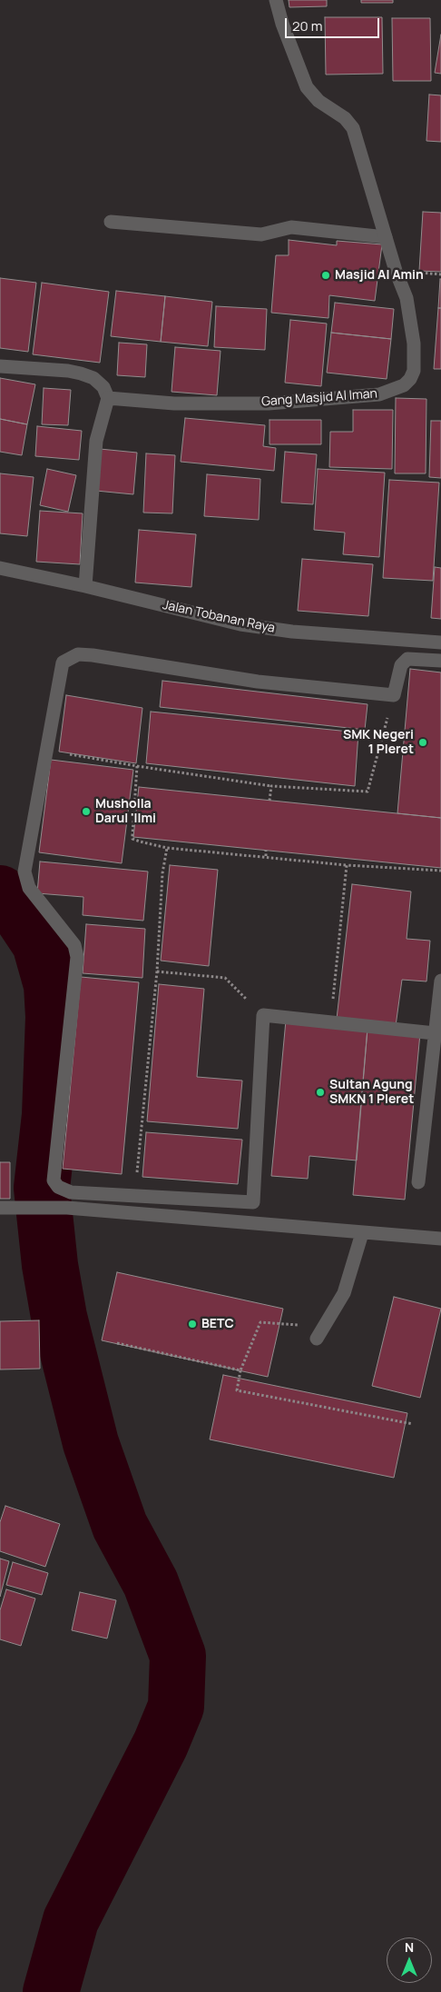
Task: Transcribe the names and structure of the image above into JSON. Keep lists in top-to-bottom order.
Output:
{
  "streets": {
    "street": ["Gang Masjid Al Iman", "Jalan Tobanan Raya"]
  },
  "places": [
    "Masjid Al Amin",
    "SMK Negeri 1 Pleret",
    "Musholla Darul 'Ilmi",
    "Sultan Agung SMKN 1 Pleret",
    "BETC"
  ],
  "scale_bar": "20 m",
  "north": "top"
}
